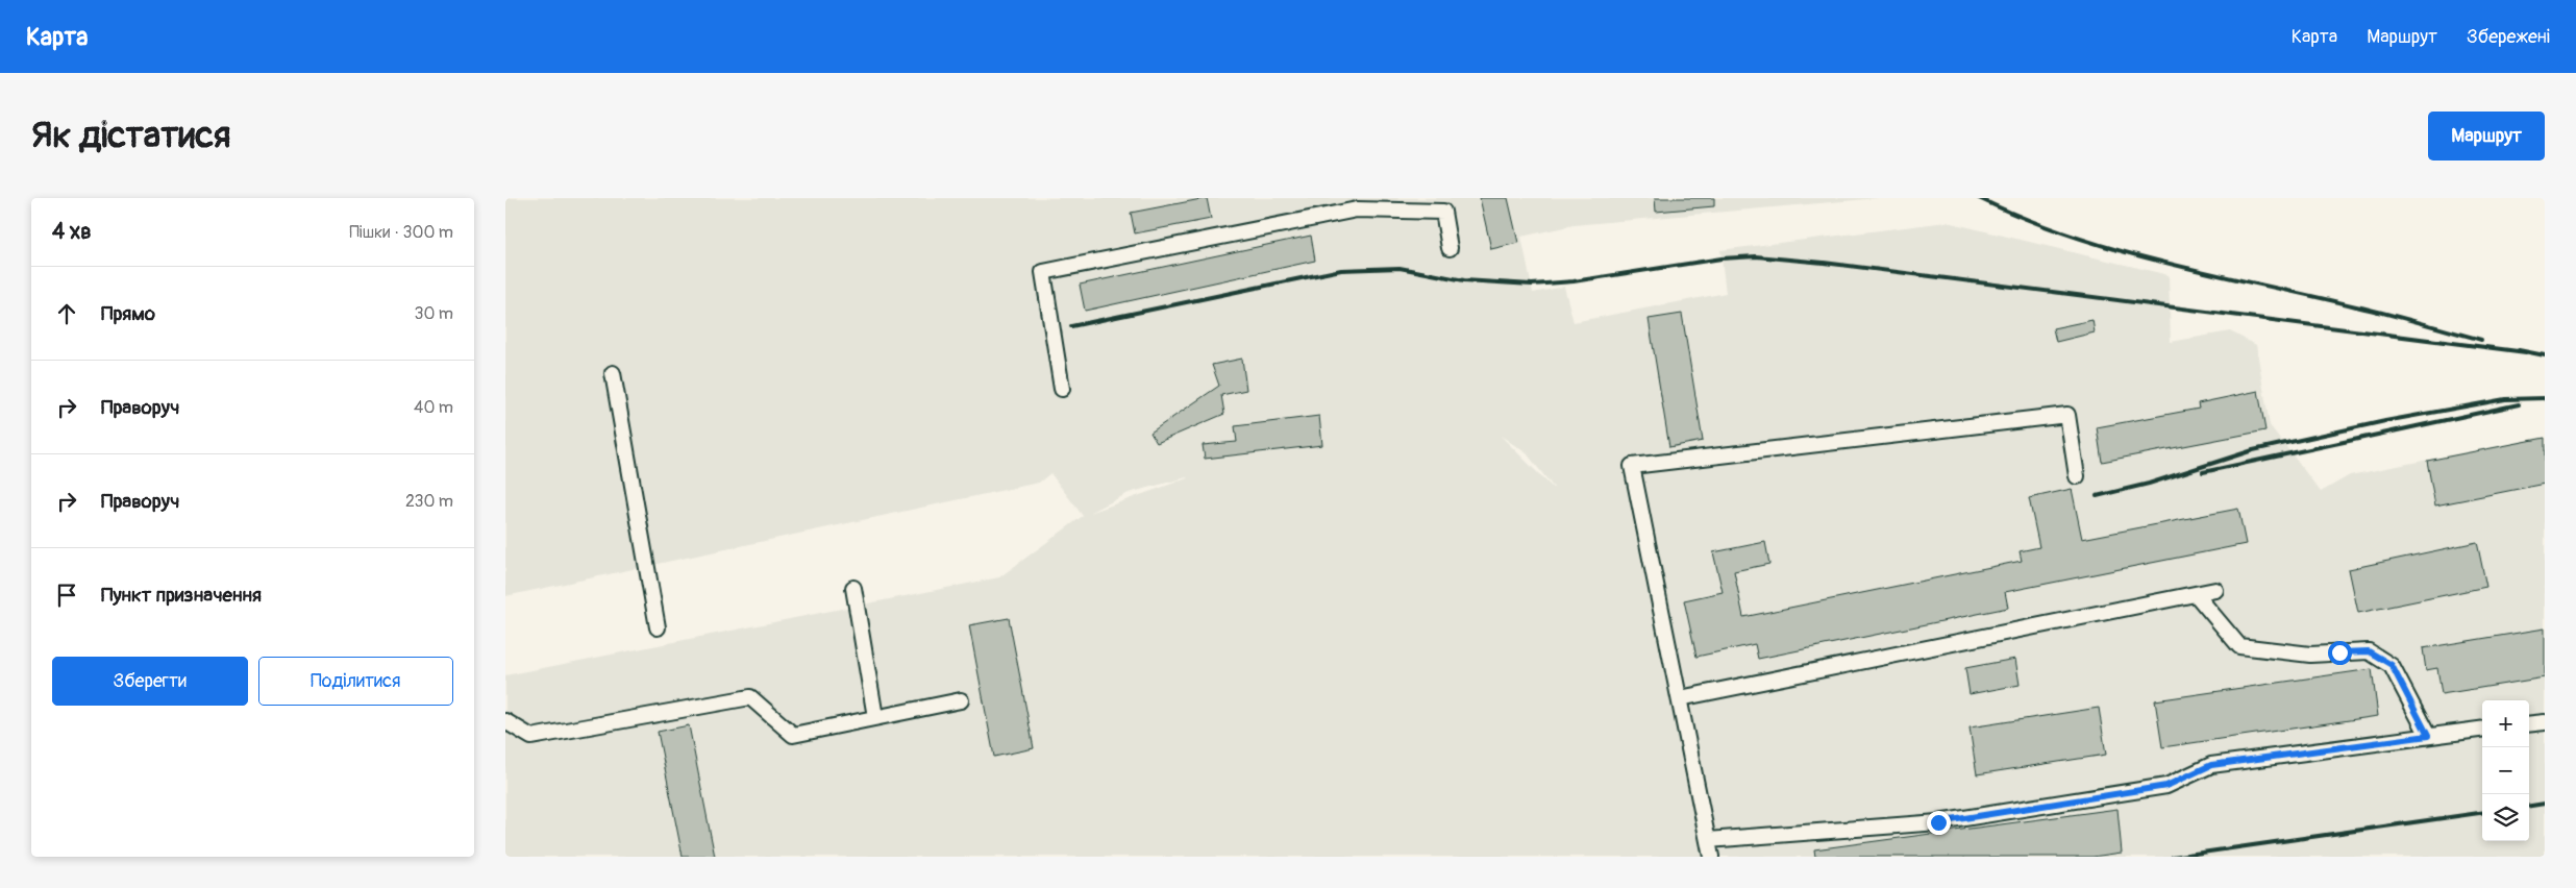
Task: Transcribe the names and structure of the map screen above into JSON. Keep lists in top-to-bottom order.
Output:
{
  "page": {
    "header": "Карта",
    "nav": ["Карта", "Маршрут", "Збережені"],
    "buttons": [
      "Маршрут",
      ["Зберегти", "Поділитися"]
    ],
    "title": "Як дістатися",
    "heading": ["4 хв", "Пішки · 300 m"],
    "list": [
      ["Прямо", "30 m"],
      ["Праворуч", "40 m"],
      ["Праворуч", "230 m"],
      "Пункт призначення"
    ],
    "map_buttons": ["+", "−"]
  }
}
